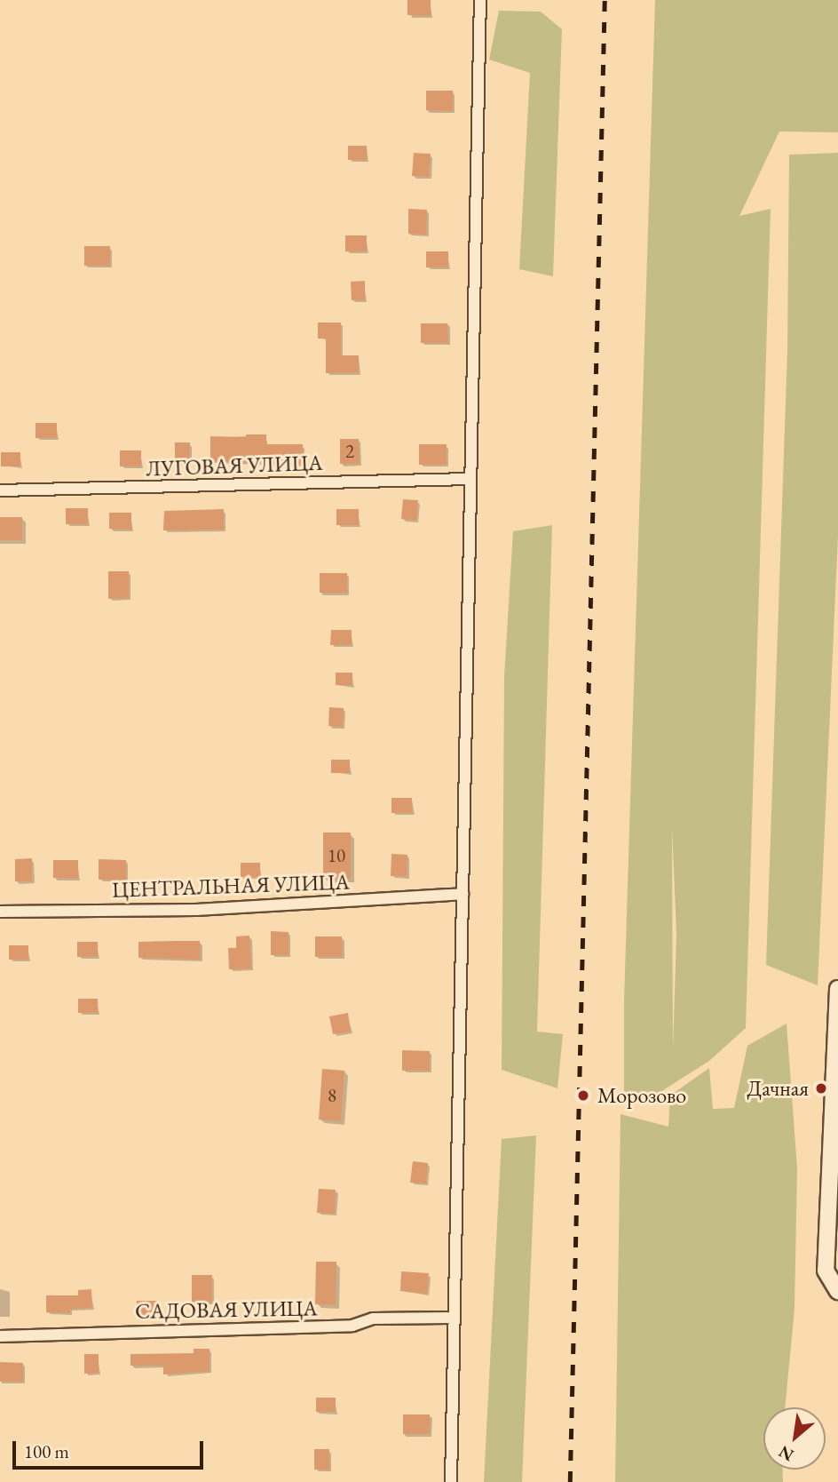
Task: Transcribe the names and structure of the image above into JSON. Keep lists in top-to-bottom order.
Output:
{
  "streets": {
    "street": ["ЛУГОВАЯ УЛИЦА", "ЦЕНТРАЛЬНАЯ УЛИЦА", "САДОВАЯ УЛИЦА"]
  },
  "places": ["Дачная", "Морозово"],
  "house_numbers": ["2", "10", "8"],
  "scale_bar": "100 m",
  "north": "bottom left"
}
